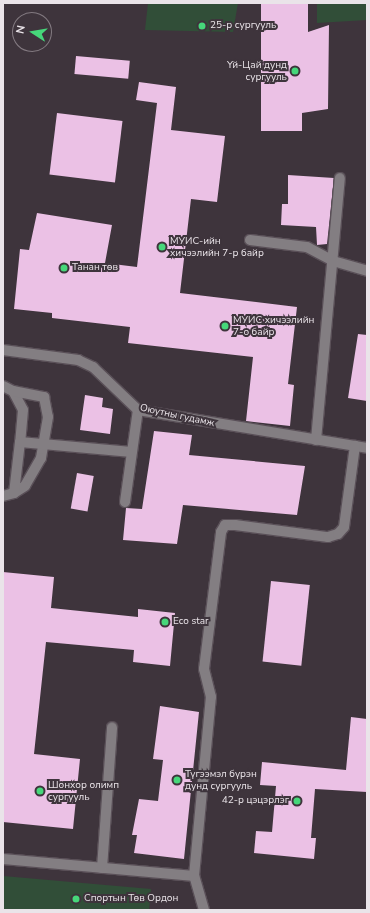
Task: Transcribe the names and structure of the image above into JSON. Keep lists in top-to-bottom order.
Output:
{
  "streets": {
    "street": ["Оюутны гудамж"]
  },
  "places": [
    "25-р сургууль",
    "Үй-Цай дунд сургууль",
    "МУИС-ийн хичээлийн 7-р байр",
    "Танан төв",
    "МУИС хичээлийн 7-о байр",
    "Eco star",
    "Түгээмэл бүрэн дунд сургууль",
    "Шонхор олимп сургууль",
    "42-р цэцэрлэг",
    "Спортын Төв Ордон"
  ],
  "north": "left"
}
